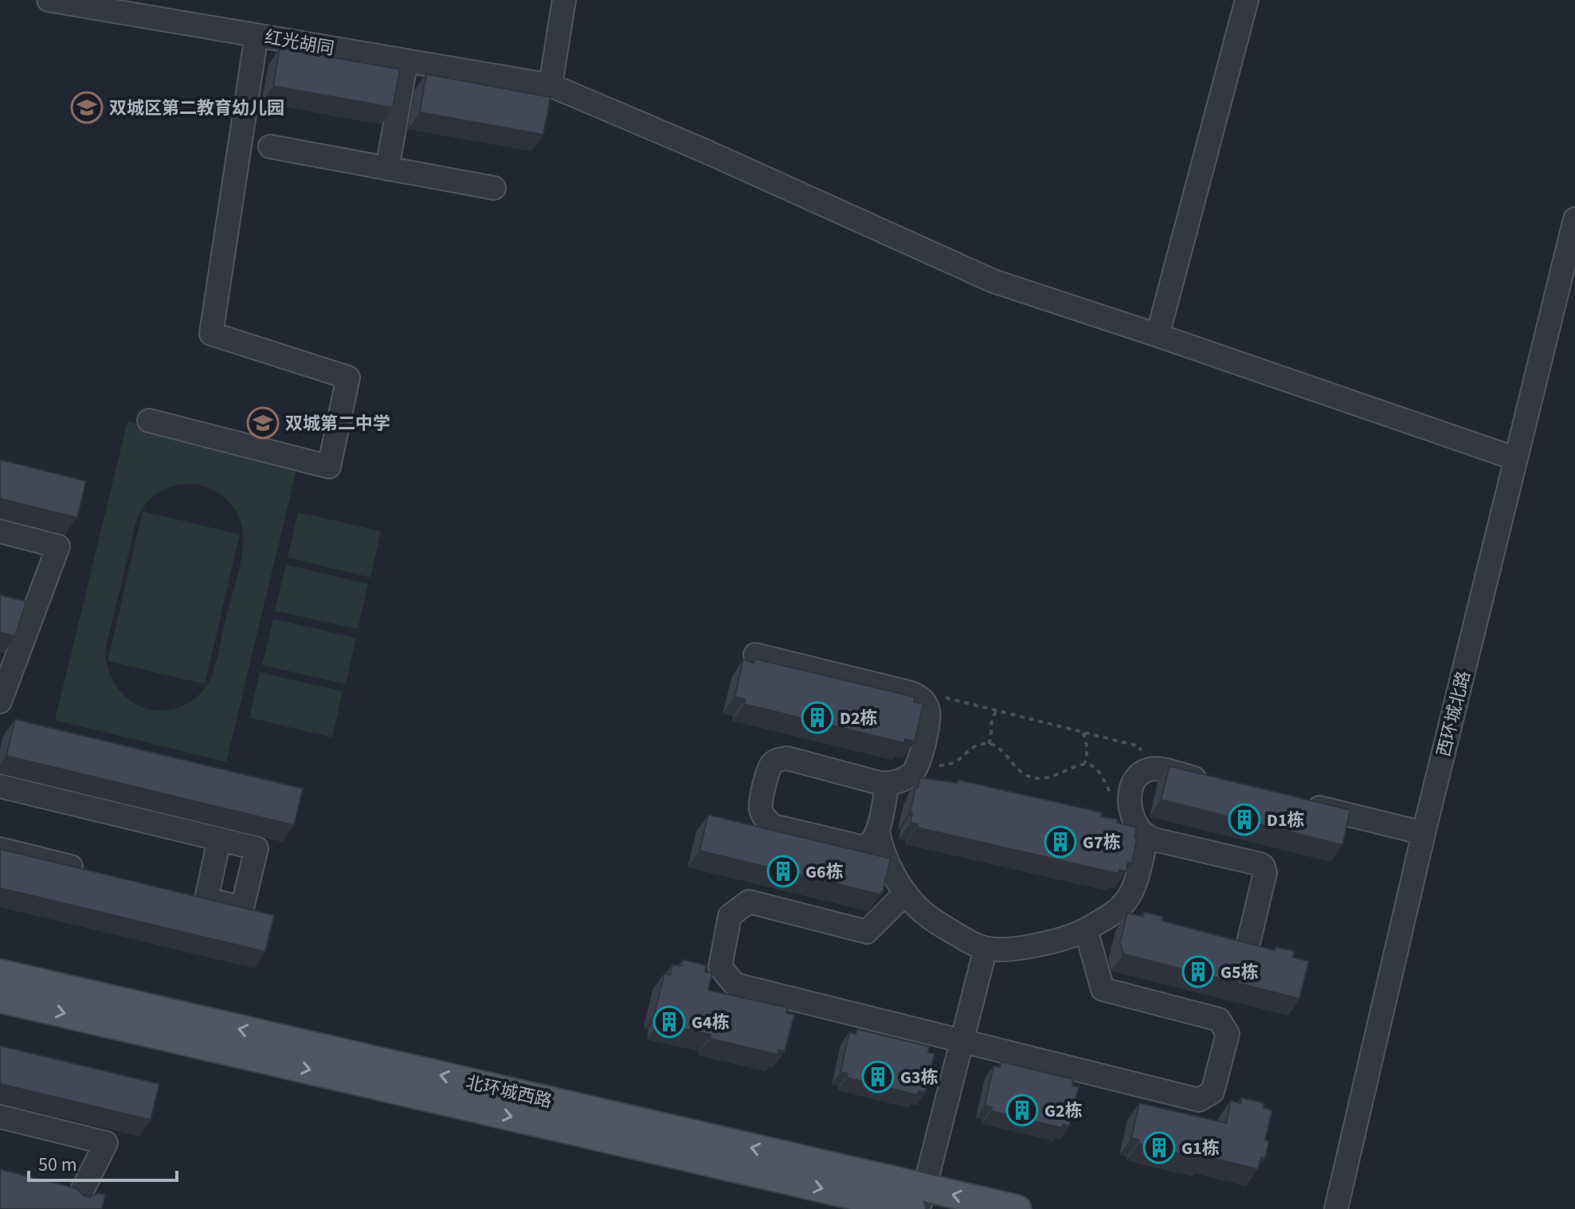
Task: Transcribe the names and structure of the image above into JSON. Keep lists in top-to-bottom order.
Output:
{
  "streets": {
    "main road": ["北环城西路"],
    "street": ["红光胡同", "西环城北路"]
  },
  "crossings": [
    ["红光胡同", "西环城北路"]
  ],
  "places": {
    "school or university": ["双城区第二教育幼儿园", "双城第二中学"],
    "building": [
      "D2栋",
      "D1栋",
      "G7栋",
      "G6栋",
      "G5栋",
      "G4栋",
      "G3栋",
      "G2栋",
      "G1栋"
    ]
  },
  "scale_bar": "50 m"
}
